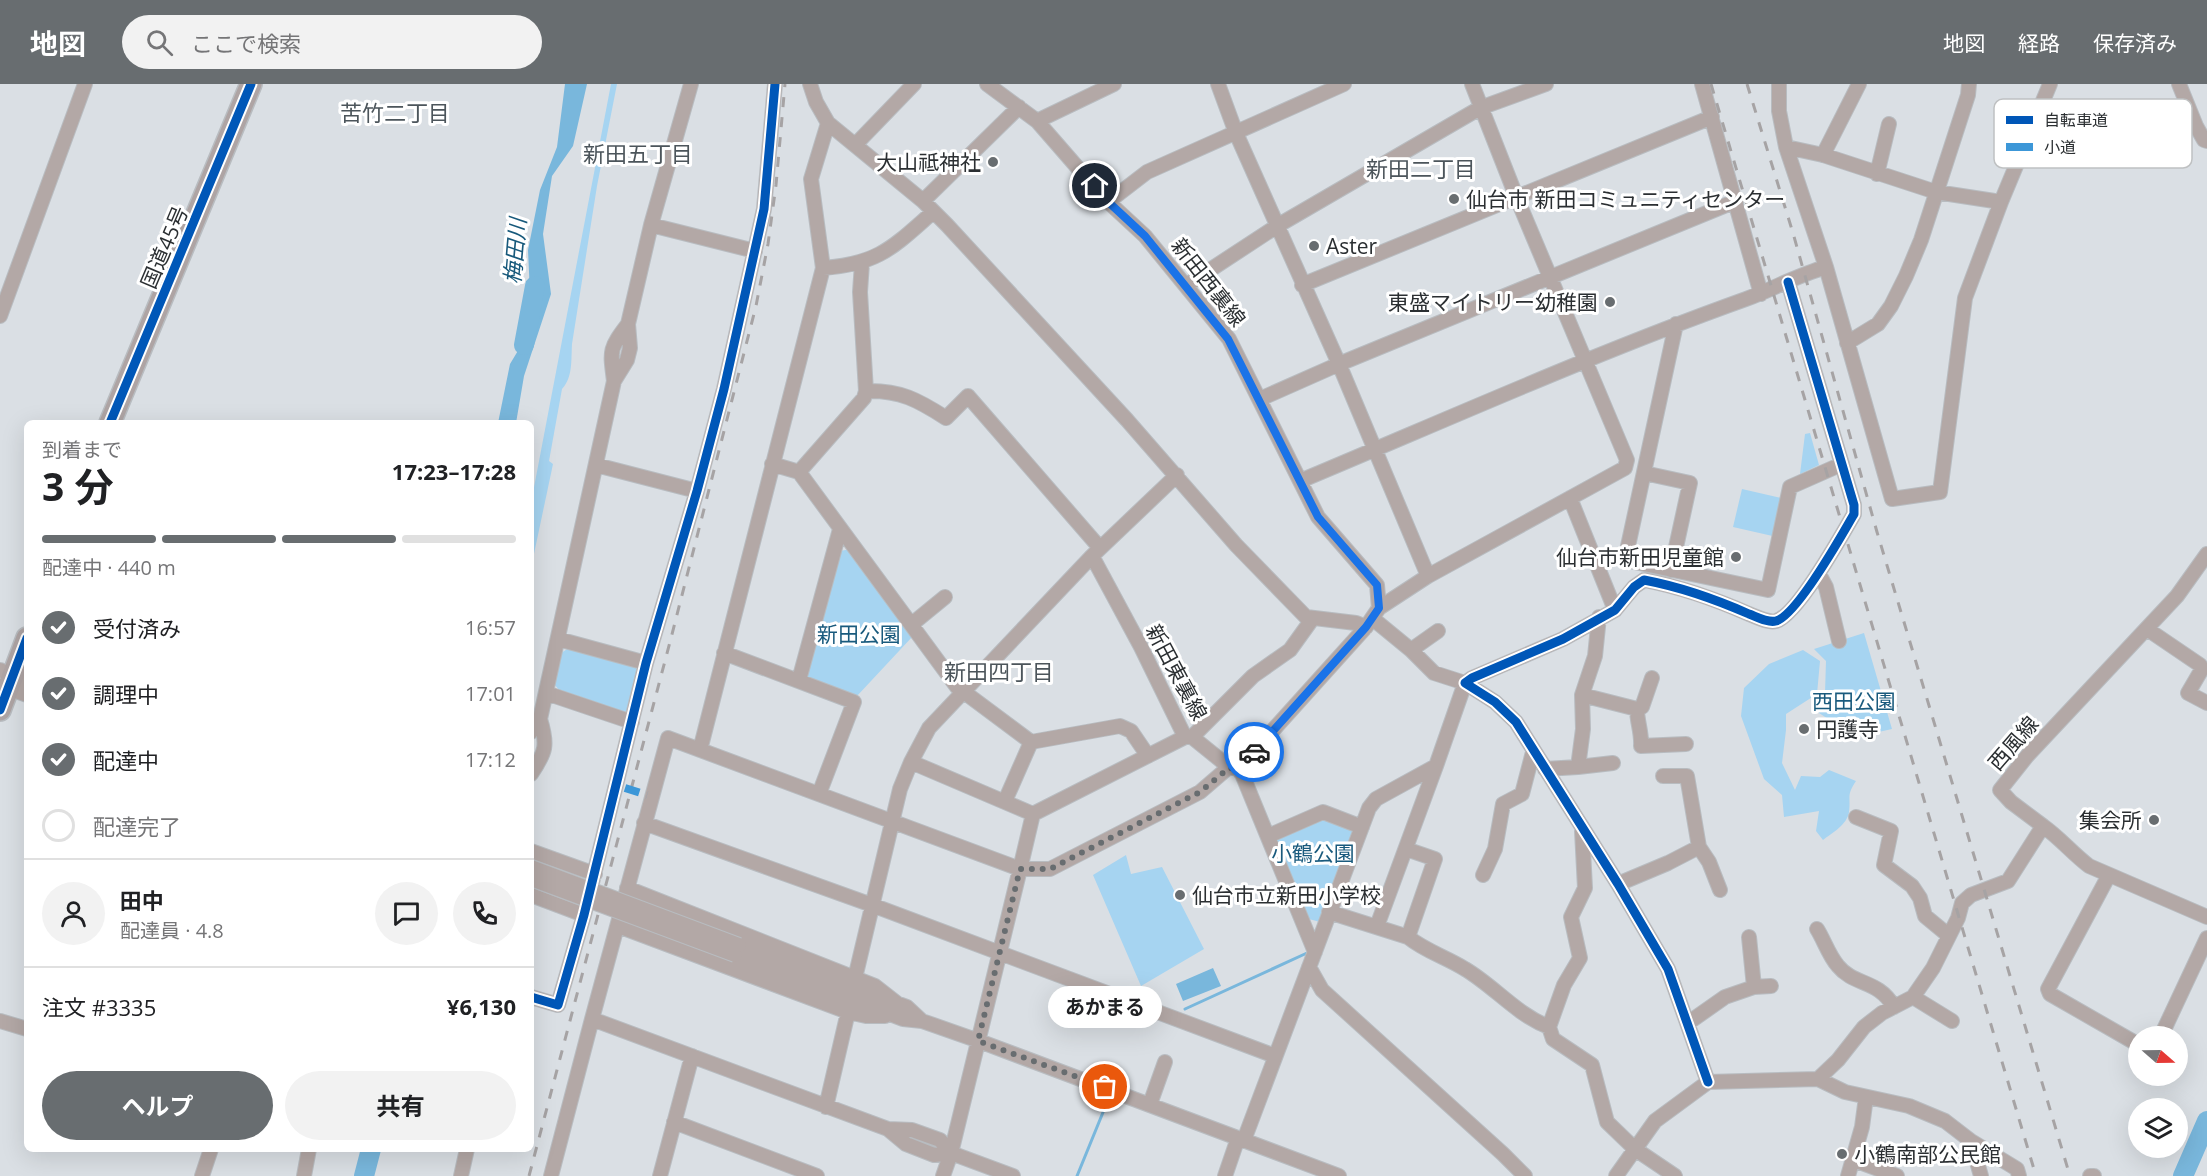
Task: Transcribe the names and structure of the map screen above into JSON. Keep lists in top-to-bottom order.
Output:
{
  "streets": {
    "highway": ["国道45号"],
    "street": ["新田西裏線", "新田東裏線", "西風線"]
  },
  "districts": [
    "苦竹二丁目",
    "新田五丁目",
    "新田二丁目",
    "新田四丁目"
  ],
  "water": ["梅田川"],
  "parks": ["新田公園", "西田公園", "小鶴公園"],
  "places": [
    "大山祗神社",
    "仙台市 新田コミュニティセンター",
    "Aster",
    "東盛マイトリー幼稚園",
    "仙台市新田児童館",
    "円護寺",
    "集会所",
    "仙台市立新田小学校",
    "あかまる",
    "小鶴南部公民館"
  ],
  "legend": ["自転車道", "小道"],
  "north": "right",
  "page": {
    "header": "地図",
    "search": "ここで検索",
    "nav": ["地図", "経路", "保存済み"],
    "heading": ["3 分", "到着まで", "17:23–17:28"],
    "panel": [
      "田中",
      "配達員 · 4.8",
      "注文 #3335",
      "¥6,130"
    ],
    "bar": "配達中 · 440 m",
    "list": [
      ["受付済み", "16:57"],
      ["調理中", "17:01"],
      ["配達中", "17:12"],
      "配達完了"
    ],
    "bubble": "あかまる",
    "buttons": ["ヘルプ", "共有"]
  }
}
